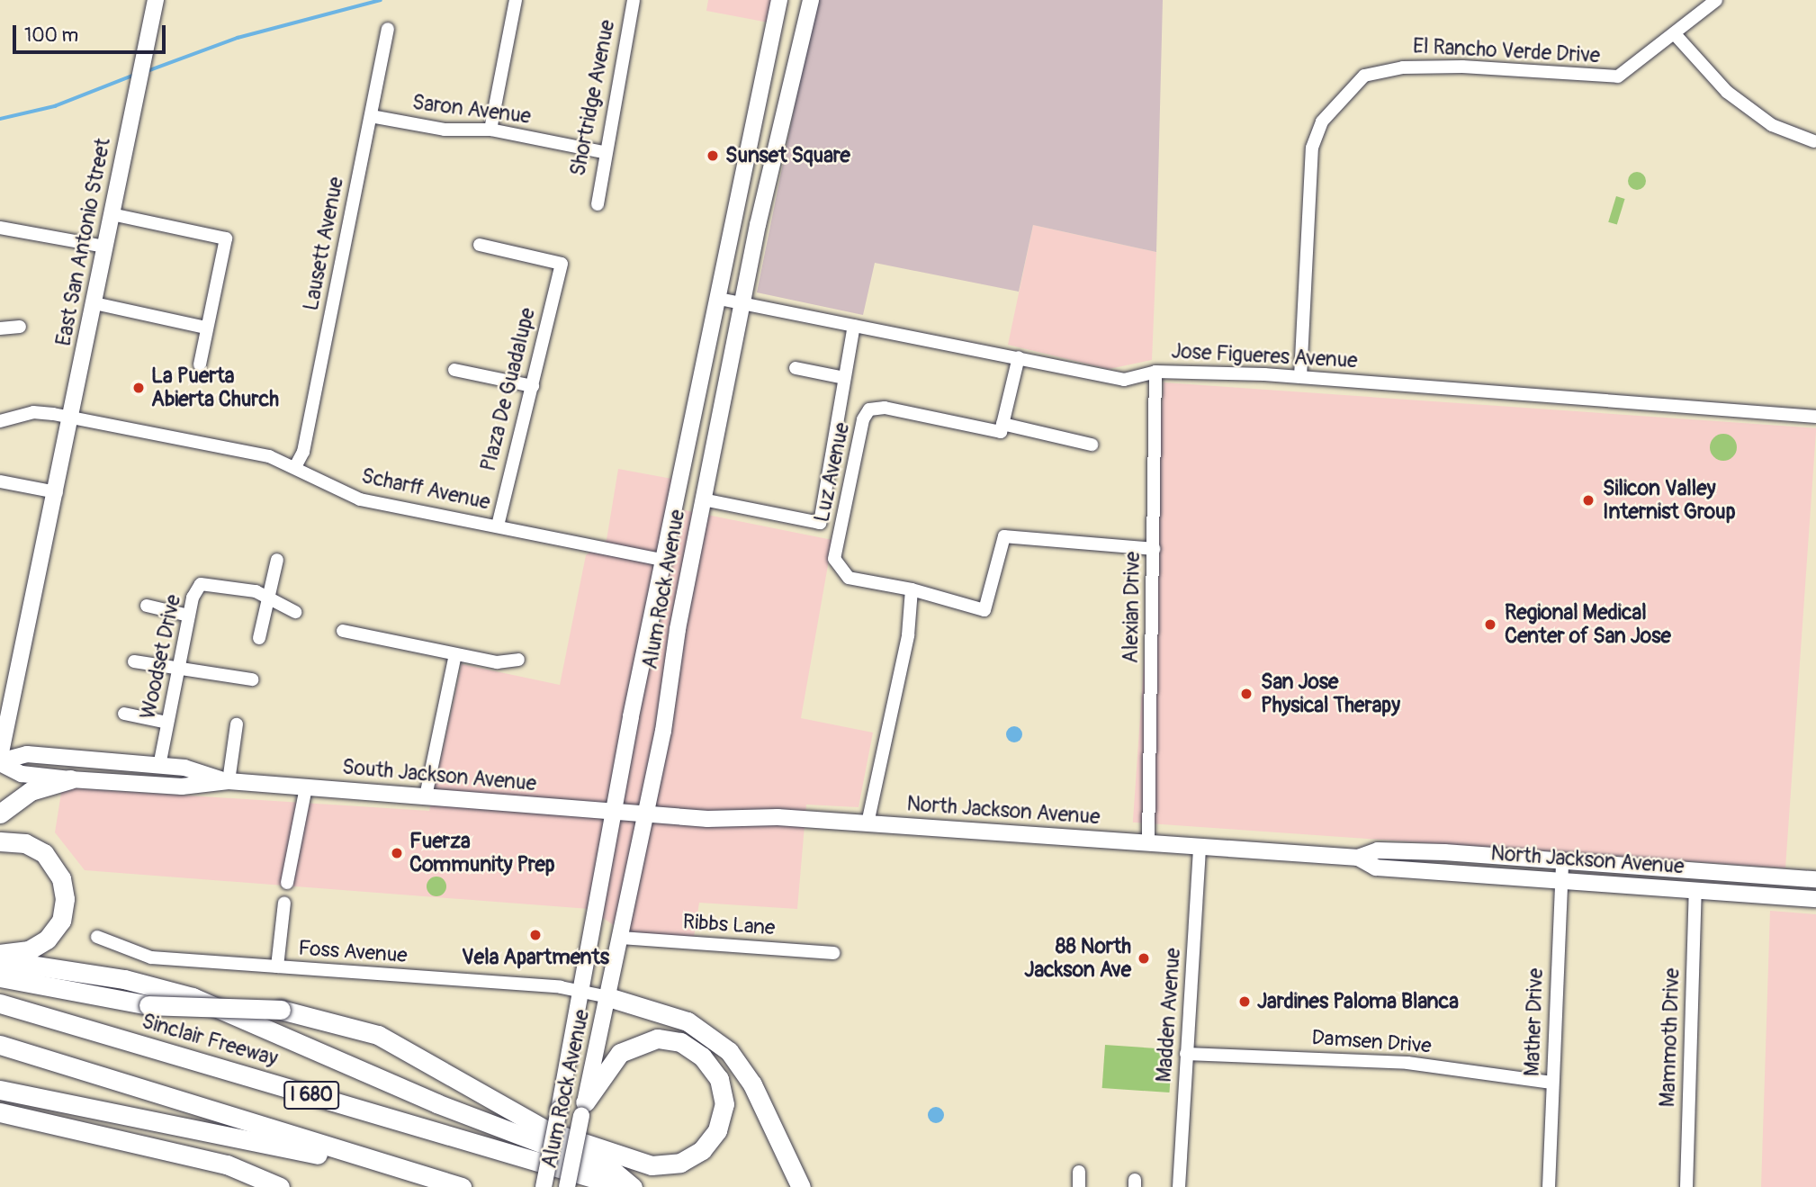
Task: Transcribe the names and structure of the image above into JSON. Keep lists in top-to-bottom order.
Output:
{
  "streets": {
    "highway": ["Sinclair Freeway", "I 680"],
    "main road": [
      "East San Antonio Street",
      "Alum Rock Avenue",
      "South Jackson Avenue",
      "North Jackson Avenue"
    ],
    "street": [
      "El Rancho Verde Drive",
      "Shortridge Avenue",
      "Saron Avenue",
      "Lausett Avenue",
      "Jose Figueres Avenue",
      "Plaza De Guadalupe",
      "Luz Avenue",
      "Scharff Avenue",
      "Alexian Drive",
      "Woodset Drive",
      "Ribbs Lane",
      "Foss Avenue",
      "Madden Avenue",
      "Mather Drive",
      "Mammoth Drive",
      "Damsen Drive"
    ]
  },
  "crossings": [
    ["El Rancho Verde Drive", "Jose Figueres Avenue"],
    ["Shortridge Avenue", "Saron Avenue"],
    ["Saron Avenue", "Lausett Avenue"],
    ["East San Antonio Street", "Scharff Avenue"],
    ["East San Antonio Street", "South Jackson Avenue"],
    ["Lausett Avenue", "Scharff Avenue"],
    ["Jose Figueres Avenue", "Alum Rock Avenue"],
    ["Jose Figueres Avenue", "Alexian Drive"],
    ["Plaza De Guadalupe", "Scharff Avenue"],
    ["Luz Avenue", "Alexian Drive"],
    ["Scharff Avenue", "Alum Rock Avenue"],
    ["Alum Rock Avenue", "South Jackson Avenue"],
    ["Alum Rock Avenue", "North Jackson Avenue"],
    ["Alum Rock Avenue", "Ribbs Lane"],
    ["Alum Rock Avenue", "Foss Avenue"],
    ["Alexian Drive", "North Jackson Avenue"],
    ["Woodset Drive", "South Jackson Avenue"],
    ["South Jackson Avenue", "North Jackson Avenue"],
    ["North Jackson Avenue", "Madden Avenue"],
    ["North Jackson Avenue", "Mather Drive"],
    ["North Jackson Avenue", "Mammoth Drive"],
    ["Madden Avenue", "Damsen Drive"],
    ["Mather Drive", "Damsen Drive"]
  ],
  "places": [
    "Sunset Square",
    "La Puerta Abierta Church",
    "Silicon Valley Internist Group",
    "Regional Medical Center of San Jose",
    "San Jose Physical Therapy",
    "Fuerza Community Prep",
    "Vela Apartments",
    "88 North Jackson Ave",
    "Jardines Paloma Blanca"
  ],
  "scale_bar": "100 m"
}
